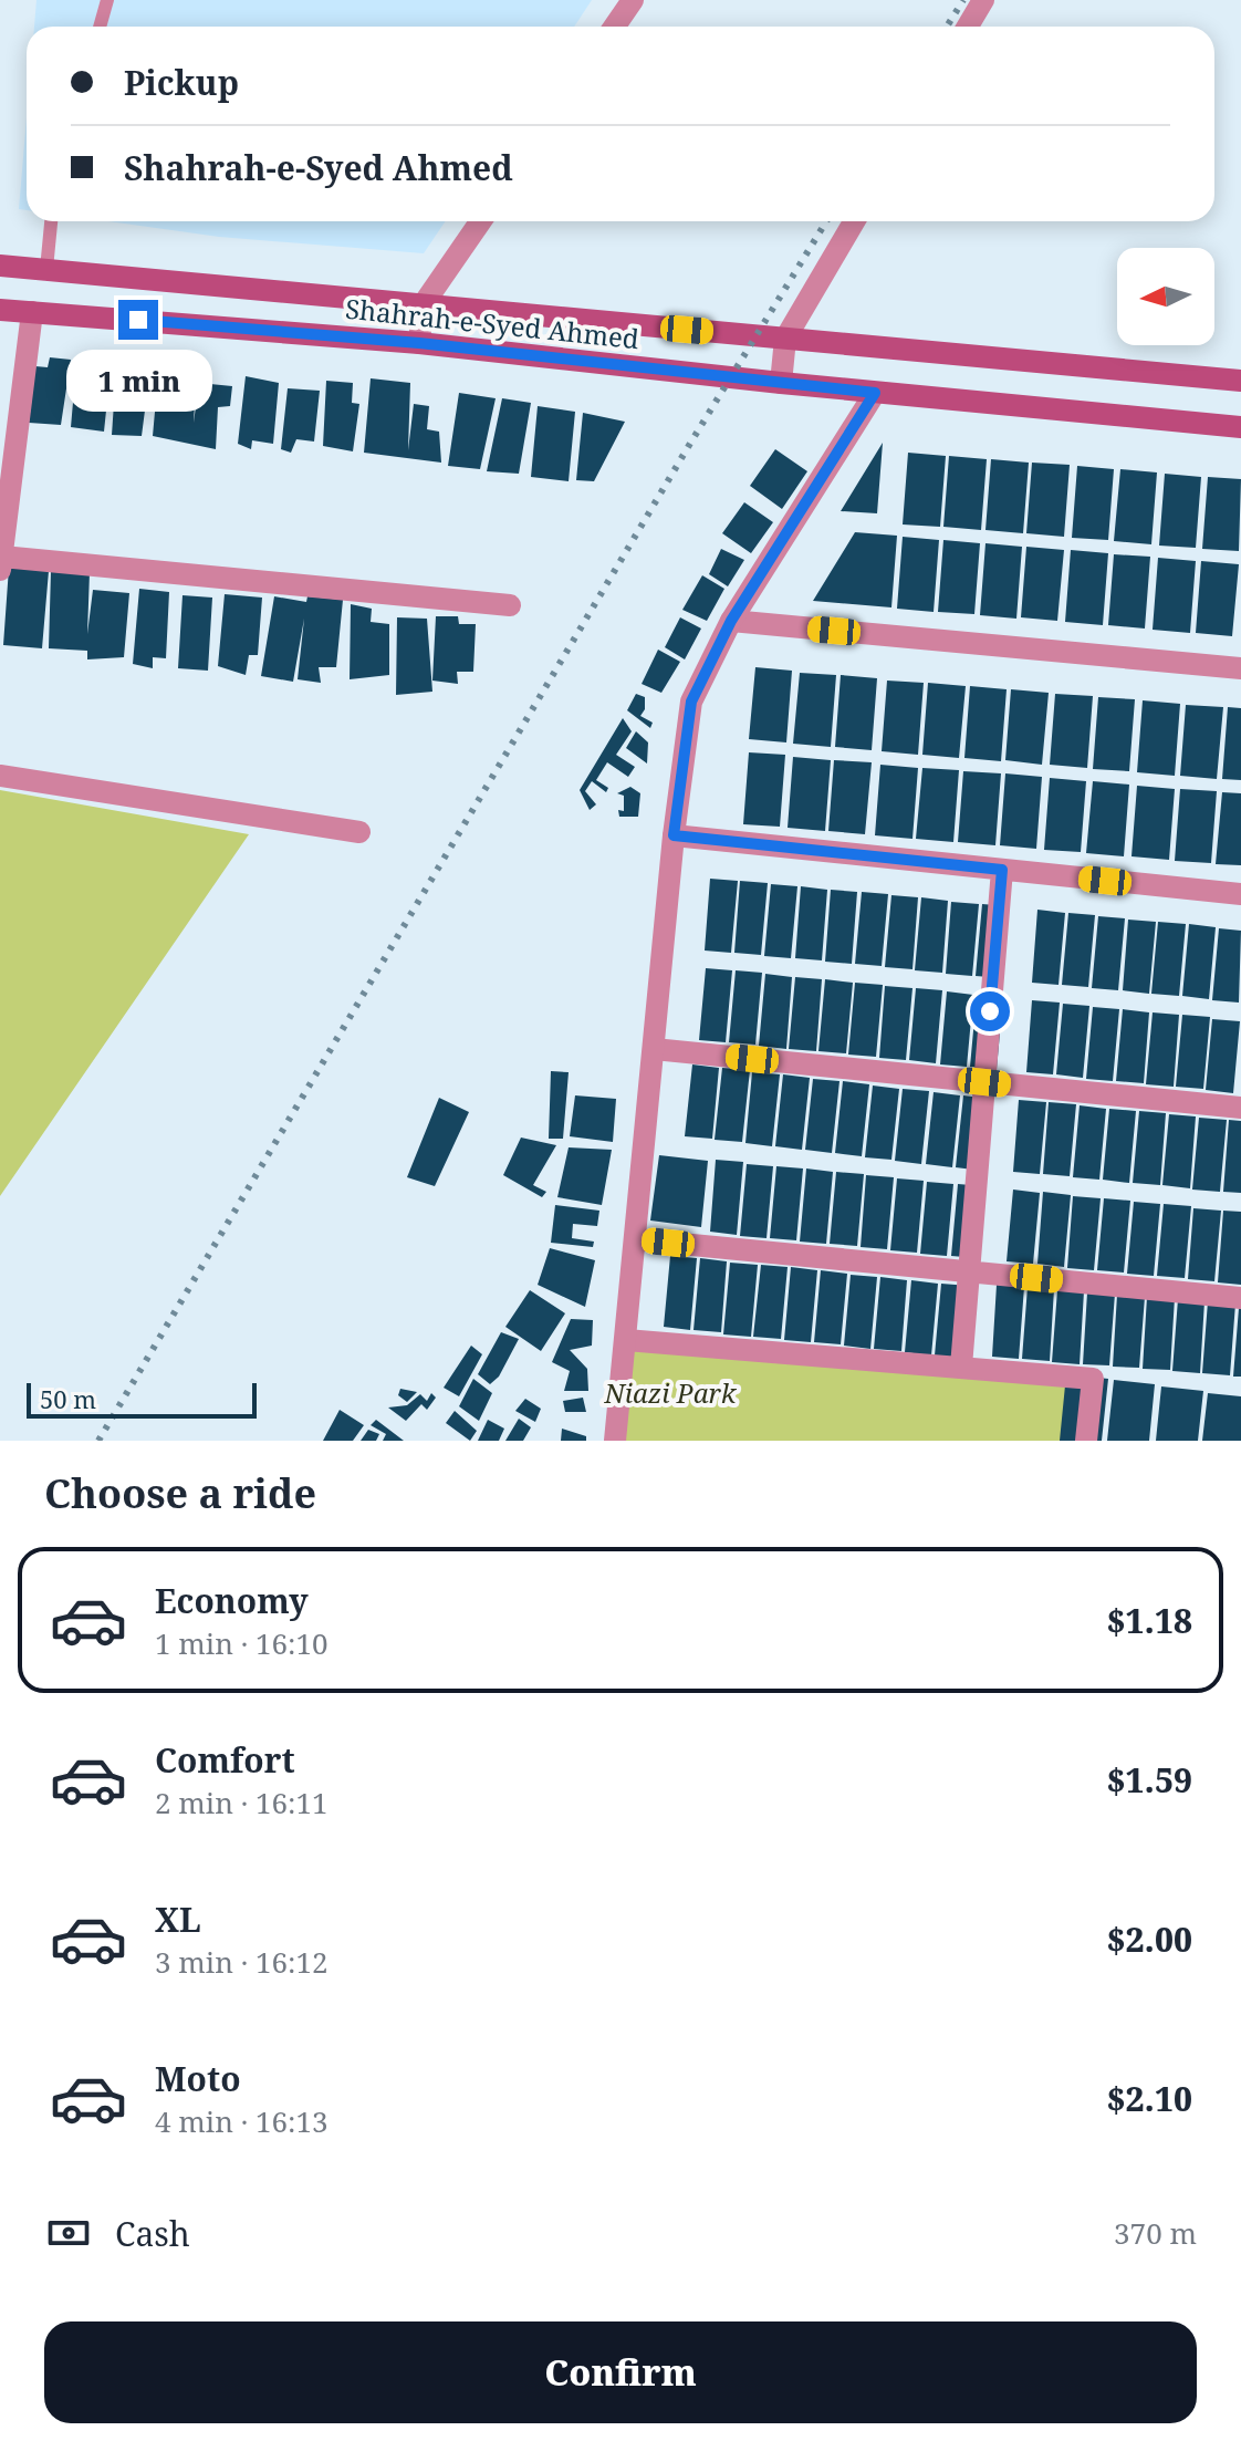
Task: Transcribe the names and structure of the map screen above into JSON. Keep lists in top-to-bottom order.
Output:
{
  "streets": {
    "main road": ["Shahrah-e-Syed Ahmed"]
  },
  "parks": ["Niazi Park"],
  "scale_bar": "50 m",
  "north": "left",
  "page": {
    "banner": ["Pickup", "Shahrah-e-Syed Ahmed"],
    "bubble": "1 min",
    "scale": "50 m",
    "heading": "Choose a ride",
    "list": [
      {
        "name": "Economy",
        "note": "1 min · 16:10",
        "value": "$1.18"
      },
      {
        "name": "Comfort",
        "note": "2 min · 16:11",
        "value": "$1.59"
      },
      {
        "name": "XL",
        "note": "3 min · 16:12",
        "value": "$2.00"
      },
      {
        "name": "Moto",
        "note": "4 min · 16:13",
        "value": "$2.10"
      }
    ],
    "pay": ["Cash", "370 m"],
    "buttons": "Confirm"
  }
}
